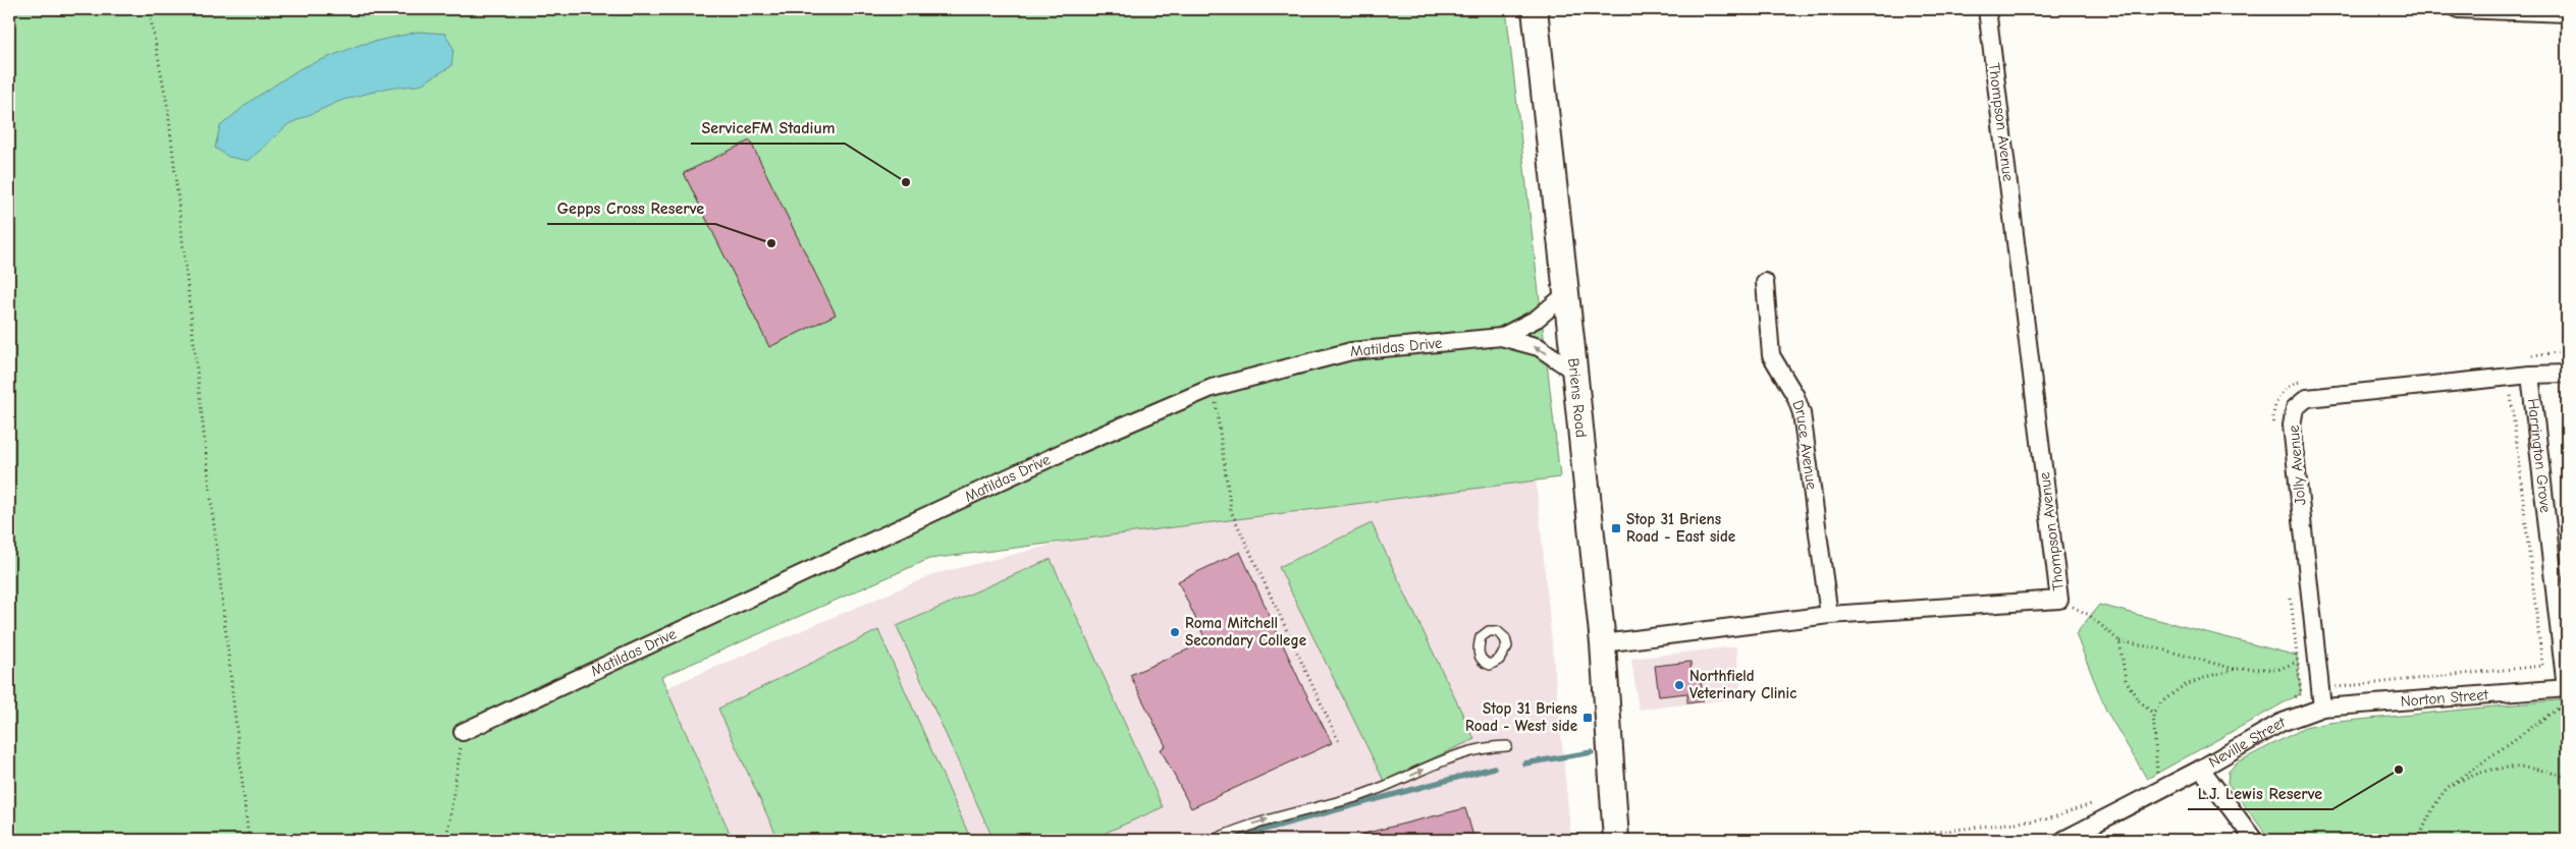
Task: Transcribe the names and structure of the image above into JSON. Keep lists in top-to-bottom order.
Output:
{
  "streets": {
    "main road": ["Briens Road"],
    "street": [
      "Thompson Avenue",
      "Matildas Drive",
      "Druce Avenue",
      "Harrington Grove",
      "Jolly Avenue",
      "Norton Street",
      "Neville Street"
    ]
  },
  "crossings": [
    ["Thompson Avenue", "Briens Road"],
    ["Thompson Avenue", "Druce Avenue"],
    ["Matildas Drive", "Briens Road"],
    ["Harrington Grove", "Jolly Avenue"],
    ["Harrington Grove", "Norton Street"],
    ["Jolly Avenue", "Norton Street"],
    ["Jolly Avenue", "Neville Street"],
    ["Norton Street", "Neville Street"]
  ],
  "places": {
    "other": [
      "ServiceFM Stadium",
      "Gepps Cross Reserve",
      "Roma Mitchell Secondary College",
      "Northfield Veterinary Clinic",
      "L.J. Lewis Reserve"
    ],
    "transit": ["Stop 31 Briens Road - East side", "Stop 31 Briens Road - West side"]
  }
}
